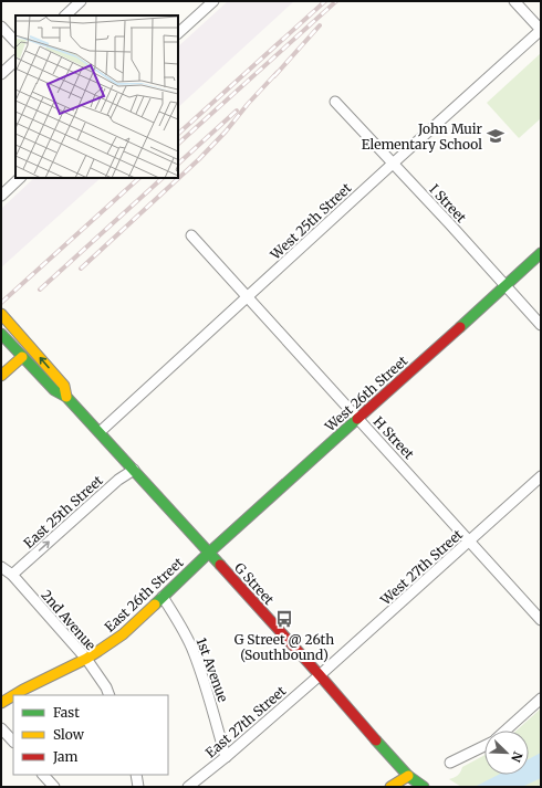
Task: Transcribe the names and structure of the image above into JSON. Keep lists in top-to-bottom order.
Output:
{
  "streets": {
    "street": [
      "I Street",
      "West 25th Street",
      "West 26th Street",
      "H Street",
      "East 25th Street",
      "West 27th Street",
      "G Street",
      "East 26th Street",
      "2nd Avenue",
      "1st Avenue",
      "East 27th Street"
    ]
  },
  "crossings": [
    ["I Street", "West 25th Street"],
    ["I Street", "West 26th Street"],
    ["West 25th Street", "H Street"],
    ["West 25th Street", "G Street"],
    ["West 26th Street", "H Street"],
    ["West 26th Street", "G Street"],
    ["West 26th Street", "East 26th Street"],
    ["H Street", "West 27th Street"],
    ["East 25th Street", "G Street"],
    ["East 25th Street", "2nd Avenue"],
    ["West 27th Street", "G Street"],
    ["West 27th Street", "East 27th Street"],
    ["G Street", "East 26th Street"],
    ["G Street", "East 27th Street"],
    ["East 26th Street", "2nd Avenue"],
    ["East 26th Street", "1st Avenue"],
    ["1st Avenue", "East 27th Street"]
  ],
  "one_way": ["East 25th Street"],
  "places": {
    "school or university": ["John Muir Elementary School"],
    "bus stop": ["G Street @ 26th (Southbound)"]
  },
  "legend": ["Fast", "Slow", "Jam"],
  "north": "bottom right"
}
